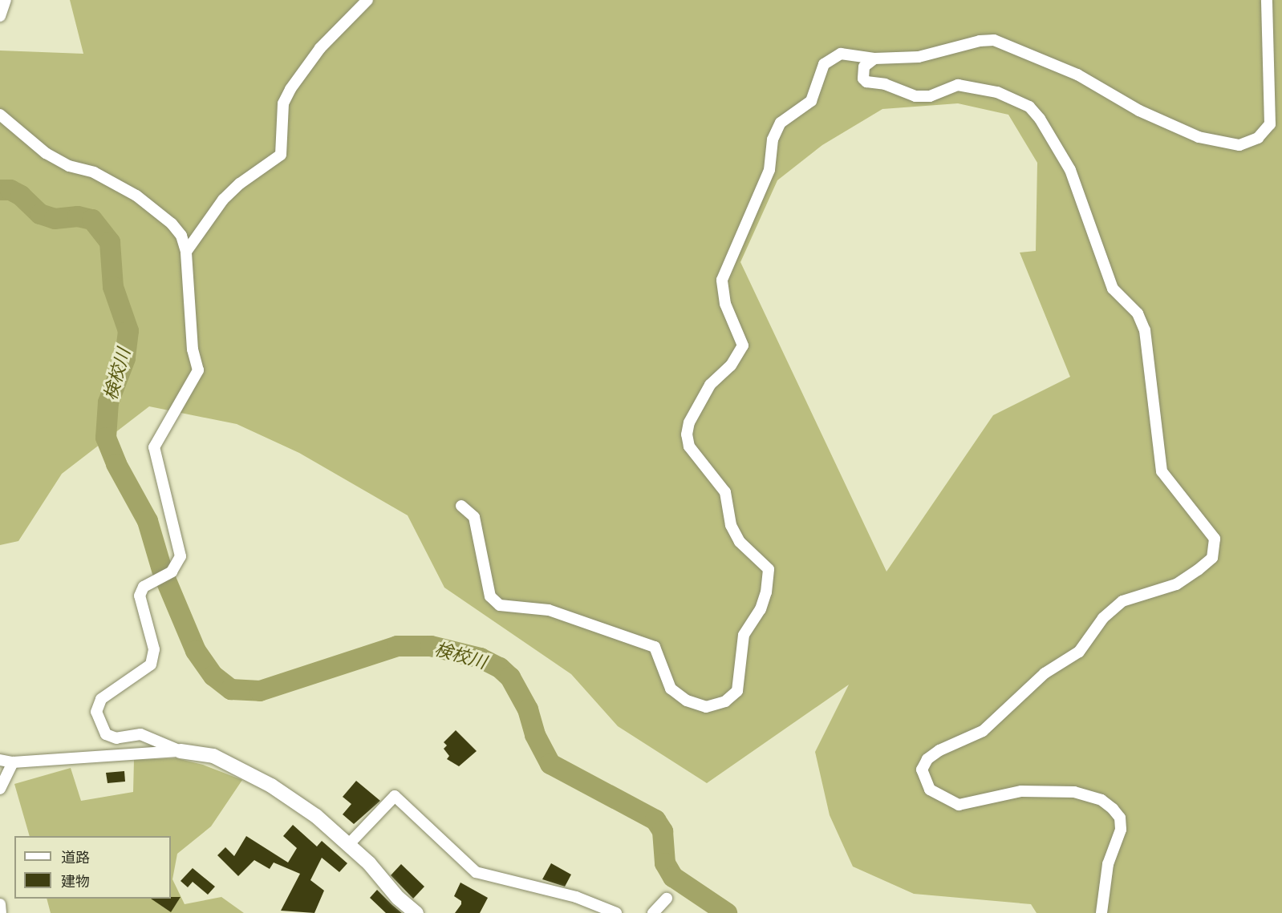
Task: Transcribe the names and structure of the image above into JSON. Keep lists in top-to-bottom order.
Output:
{
  "water": ["検校川"],
  "legend": ["道路", "建物"]
}
